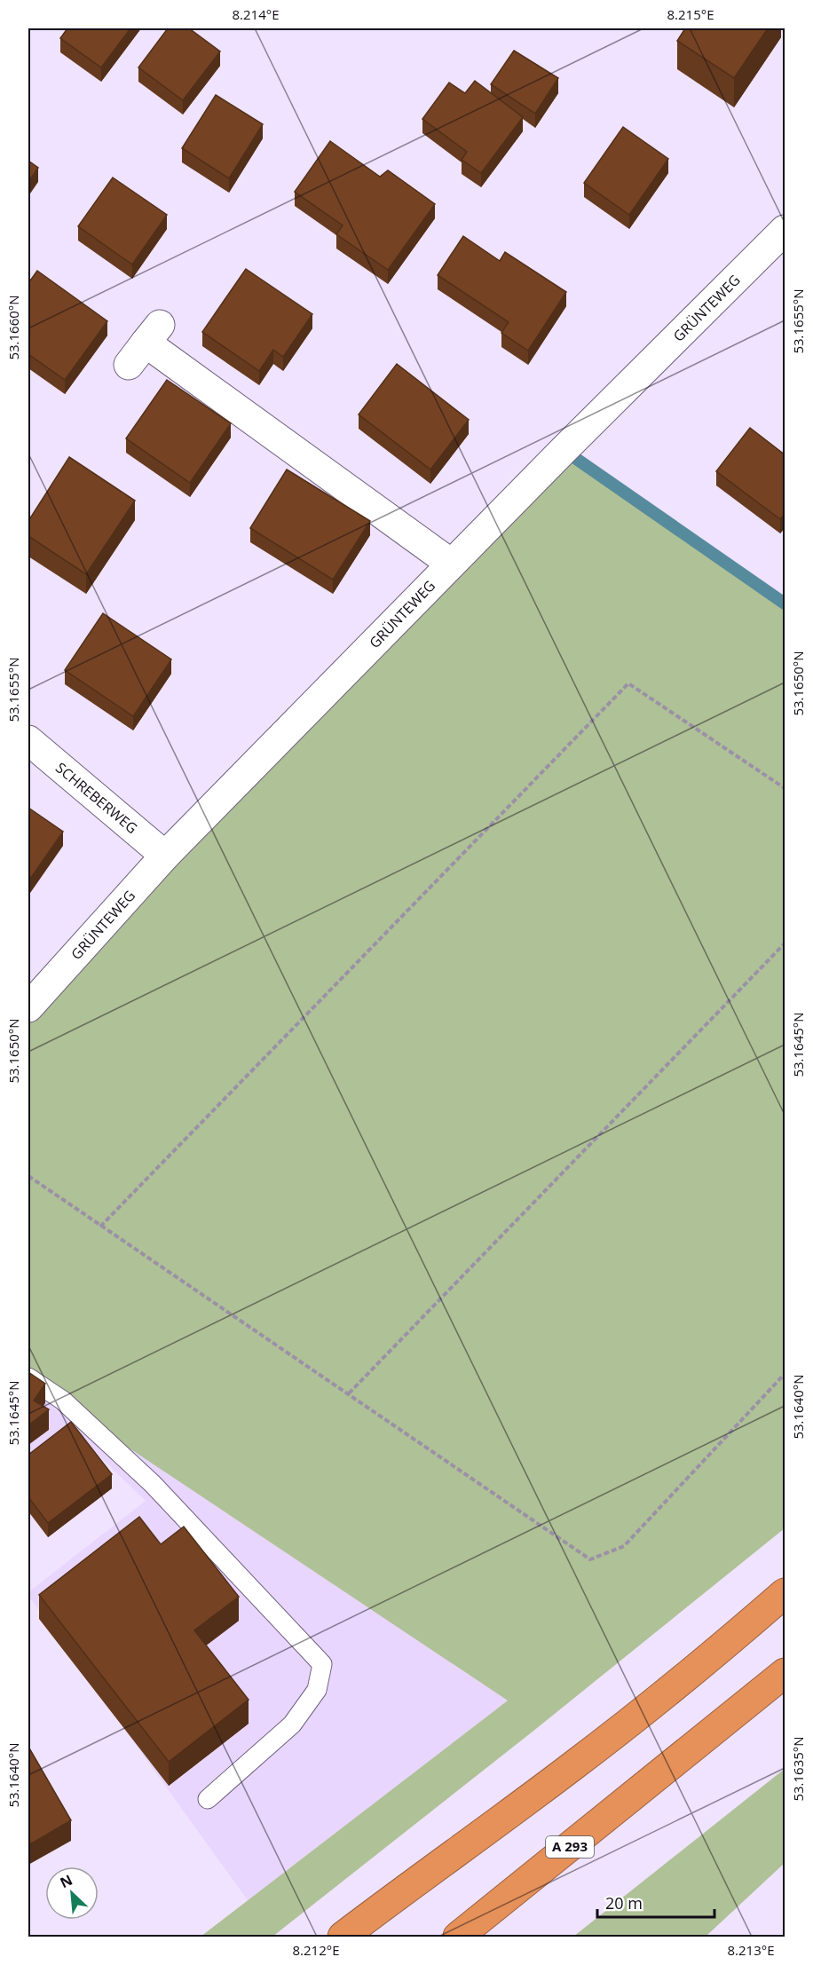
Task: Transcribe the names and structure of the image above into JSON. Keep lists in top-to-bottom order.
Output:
{
  "streets": {
    "highway": ["A 293"],
    "street": ["GRÜNTEWEG", "SCHREBERWEG"]
  },
  "crossings": [
    ["GRÜNTEWEG", "SCHREBERWEG"]
  ],
  "scale_bar": "20 m",
  "north": "top left",
  "coordinates": [
    "8.214°E",
    "8.215°E",
    "53.1655°N",
    "53.1660°N",
    "53.1650°N",
    "53.1645°N",
    "53.1640°N",
    "53.1635°N",
    "8.212°E",
    "8.213°E"
  ]
}
